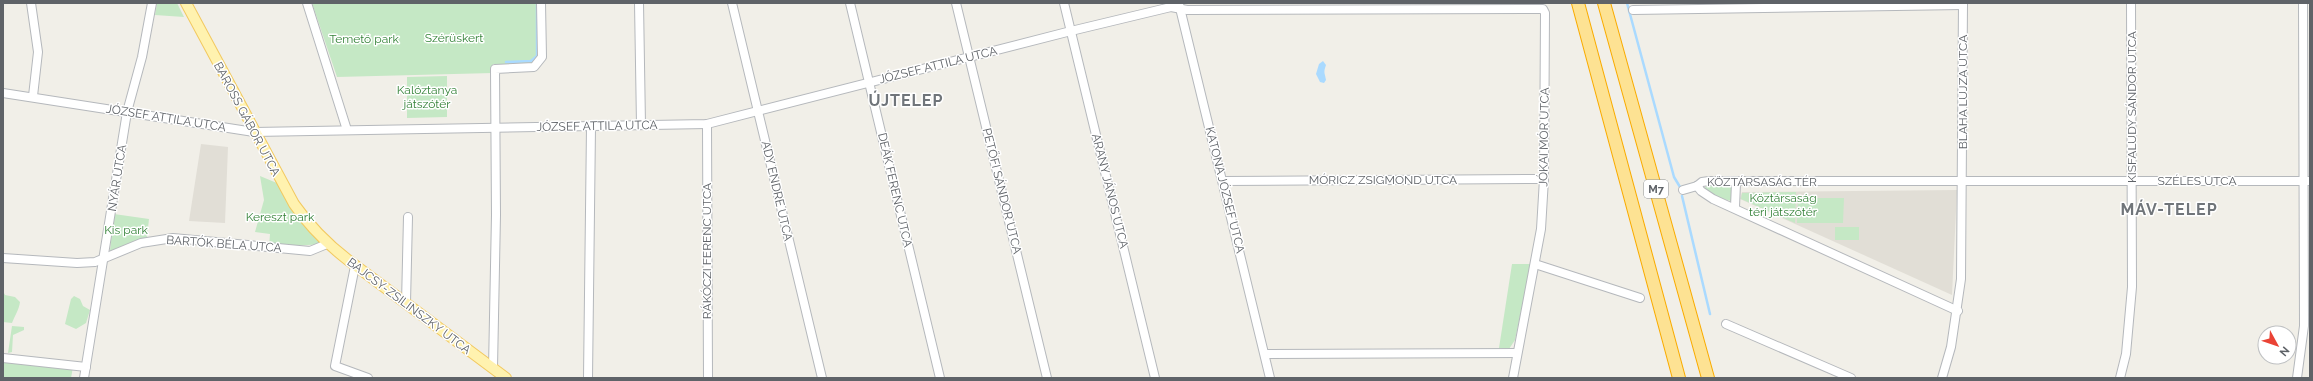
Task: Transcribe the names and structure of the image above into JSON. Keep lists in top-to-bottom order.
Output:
{
  "streets": {
    "highway": ["M7"],
    "main road": ["BAROSS GÁBOR UTCA", "BAJCSY-ZSILINSZKY UTCA"],
    "street": [
      "JÓZSEF ATTILA UTCA",
      "BLAHA LUJZA UTCA",
      "KISFALUDY SÁNDOR UTCA",
      "JÓKAI MÓR UTCA",
      "NYÁR UTCA",
      "MÓRICZ ZSIGMOND UTCA",
      "SZÉLES UTCA",
      "KÖZTÁRSASÁG TÉR",
      "DEÁK FERENC UTCA",
      "KATONA JÓZSEF UTCA",
      "ADY ENDRE UTCA",
      "PETŐFI SÁNDOR UTCA",
      "ARANY JÁNOS UTCA",
      "BARTÓK BÉLA UTCA",
      "RÁKÓCZI FERENC UTCA"
    ]
  },
  "crossings": [
    ["JÓZSEF ATTILA UTCA", "BAROSS GÁBOR UTCA"],
    ["JÓZSEF ATTILA UTCA", "JÓKAI MÓR UTCA"],
    ["JÓZSEF ATTILA UTCA", "NYÁR UTCA"],
    ["JÓZSEF ATTILA UTCA", "DEÁK FERENC UTCA"],
    ["JÓZSEF ATTILA UTCA", "KATONA JÓZSEF UTCA"],
    ["JÓZSEF ATTILA UTCA", "ADY ENDRE UTCA"],
    ["JÓZSEF ATTILA UTCA", "PETŐFI SÁNDOR UTCA"],
    ["JÓZSEF ATTILA UTCA", "ARANY JÁNOS UTCA"],
    ["JÓZSEF ATTILA UTCA", "RÁKÓCZI FERENC UTCA"],
    ["BLAHA LUJZA UTCA", "SZÉLES UTCA"],
    ["BLAHA LUJZA UTCA", "KÖZTÁRSASÁG TÉR"],
    ["KISFALUDY SÁNDOR UTCA", "SZÉLES UTCA"],
    ["BAROSS GÁBOR UTCA", "BAJCSY-ZSILINSZKY UTCA"],
    ["JÓKAI MÓR UTCA", "MÓRICZ ZSIGMOND UTCA"],
    ["NYÁR UTCA", "BARTÓK BÉLA UTCA"],
    ["MÓRICZ ZSIGMOND UTCA", "KATONA JÓZSEF UTCA"],
    ["SZÉLES UTCA", "KÖZTÁRSASÁG TÉR"],
    ["BARTÓK BÉLA UTCA", "BAJCSY-ZSILINSZKY UTCA"]
  ],
  "districts": ["ÚJTELEP", "MÁV-TELEP"],
  "parks": [
    "Szérüskert",
    "Temető park",
    "Kalóztanya játszótér",
    "Köztársaság téri játszótér",
    "Kereszt park",
    "Kis park"
  ],
  "north": "bottom right"
}
